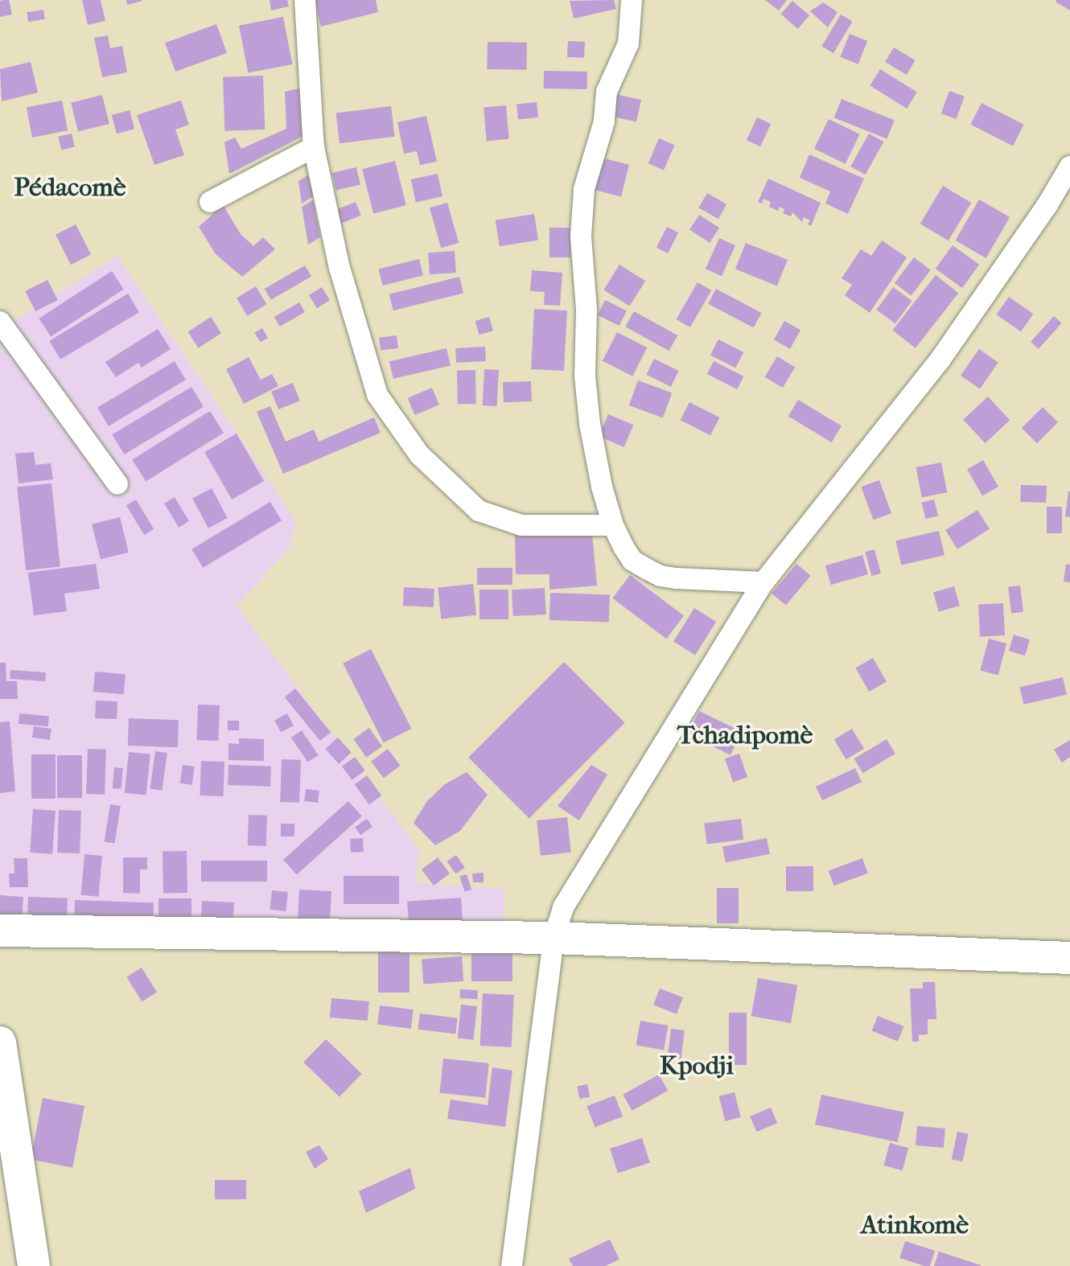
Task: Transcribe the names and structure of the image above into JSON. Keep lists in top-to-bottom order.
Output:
{
  "districts": [
    "Pédacomè",
    "Tchadipomè",
    "Kpodji",
    "Atinkomè"
  ]
}
